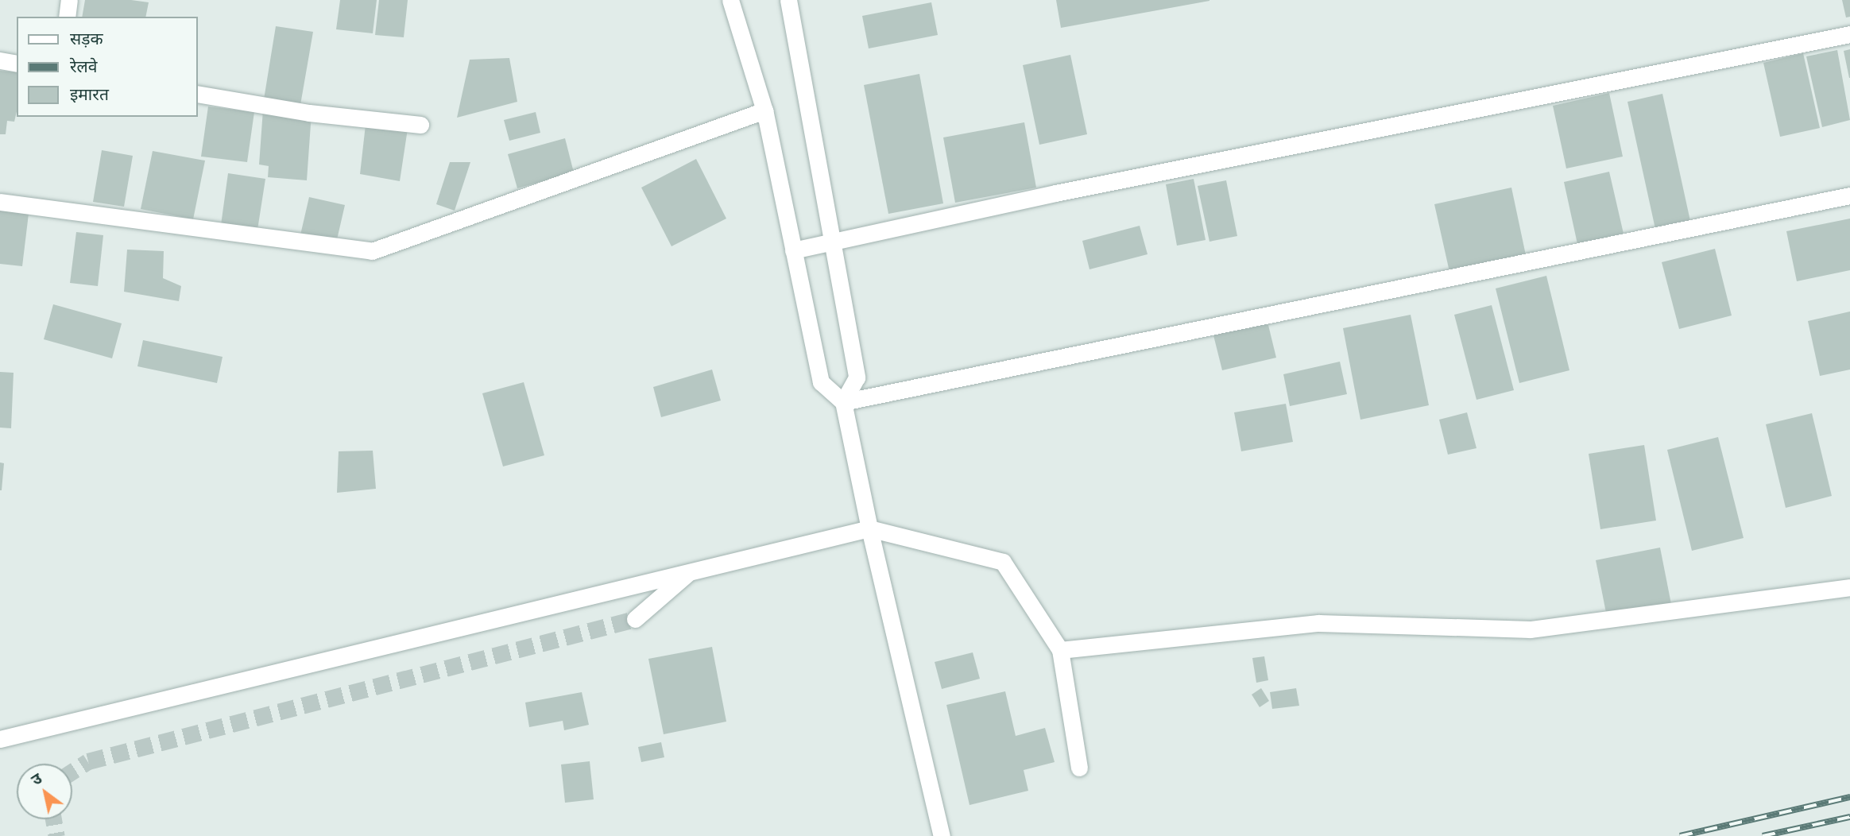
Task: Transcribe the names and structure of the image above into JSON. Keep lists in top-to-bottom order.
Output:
{
  "legend": ["सड़क", "रेलवे", "इमारत"],
  "north": "top left"
}
